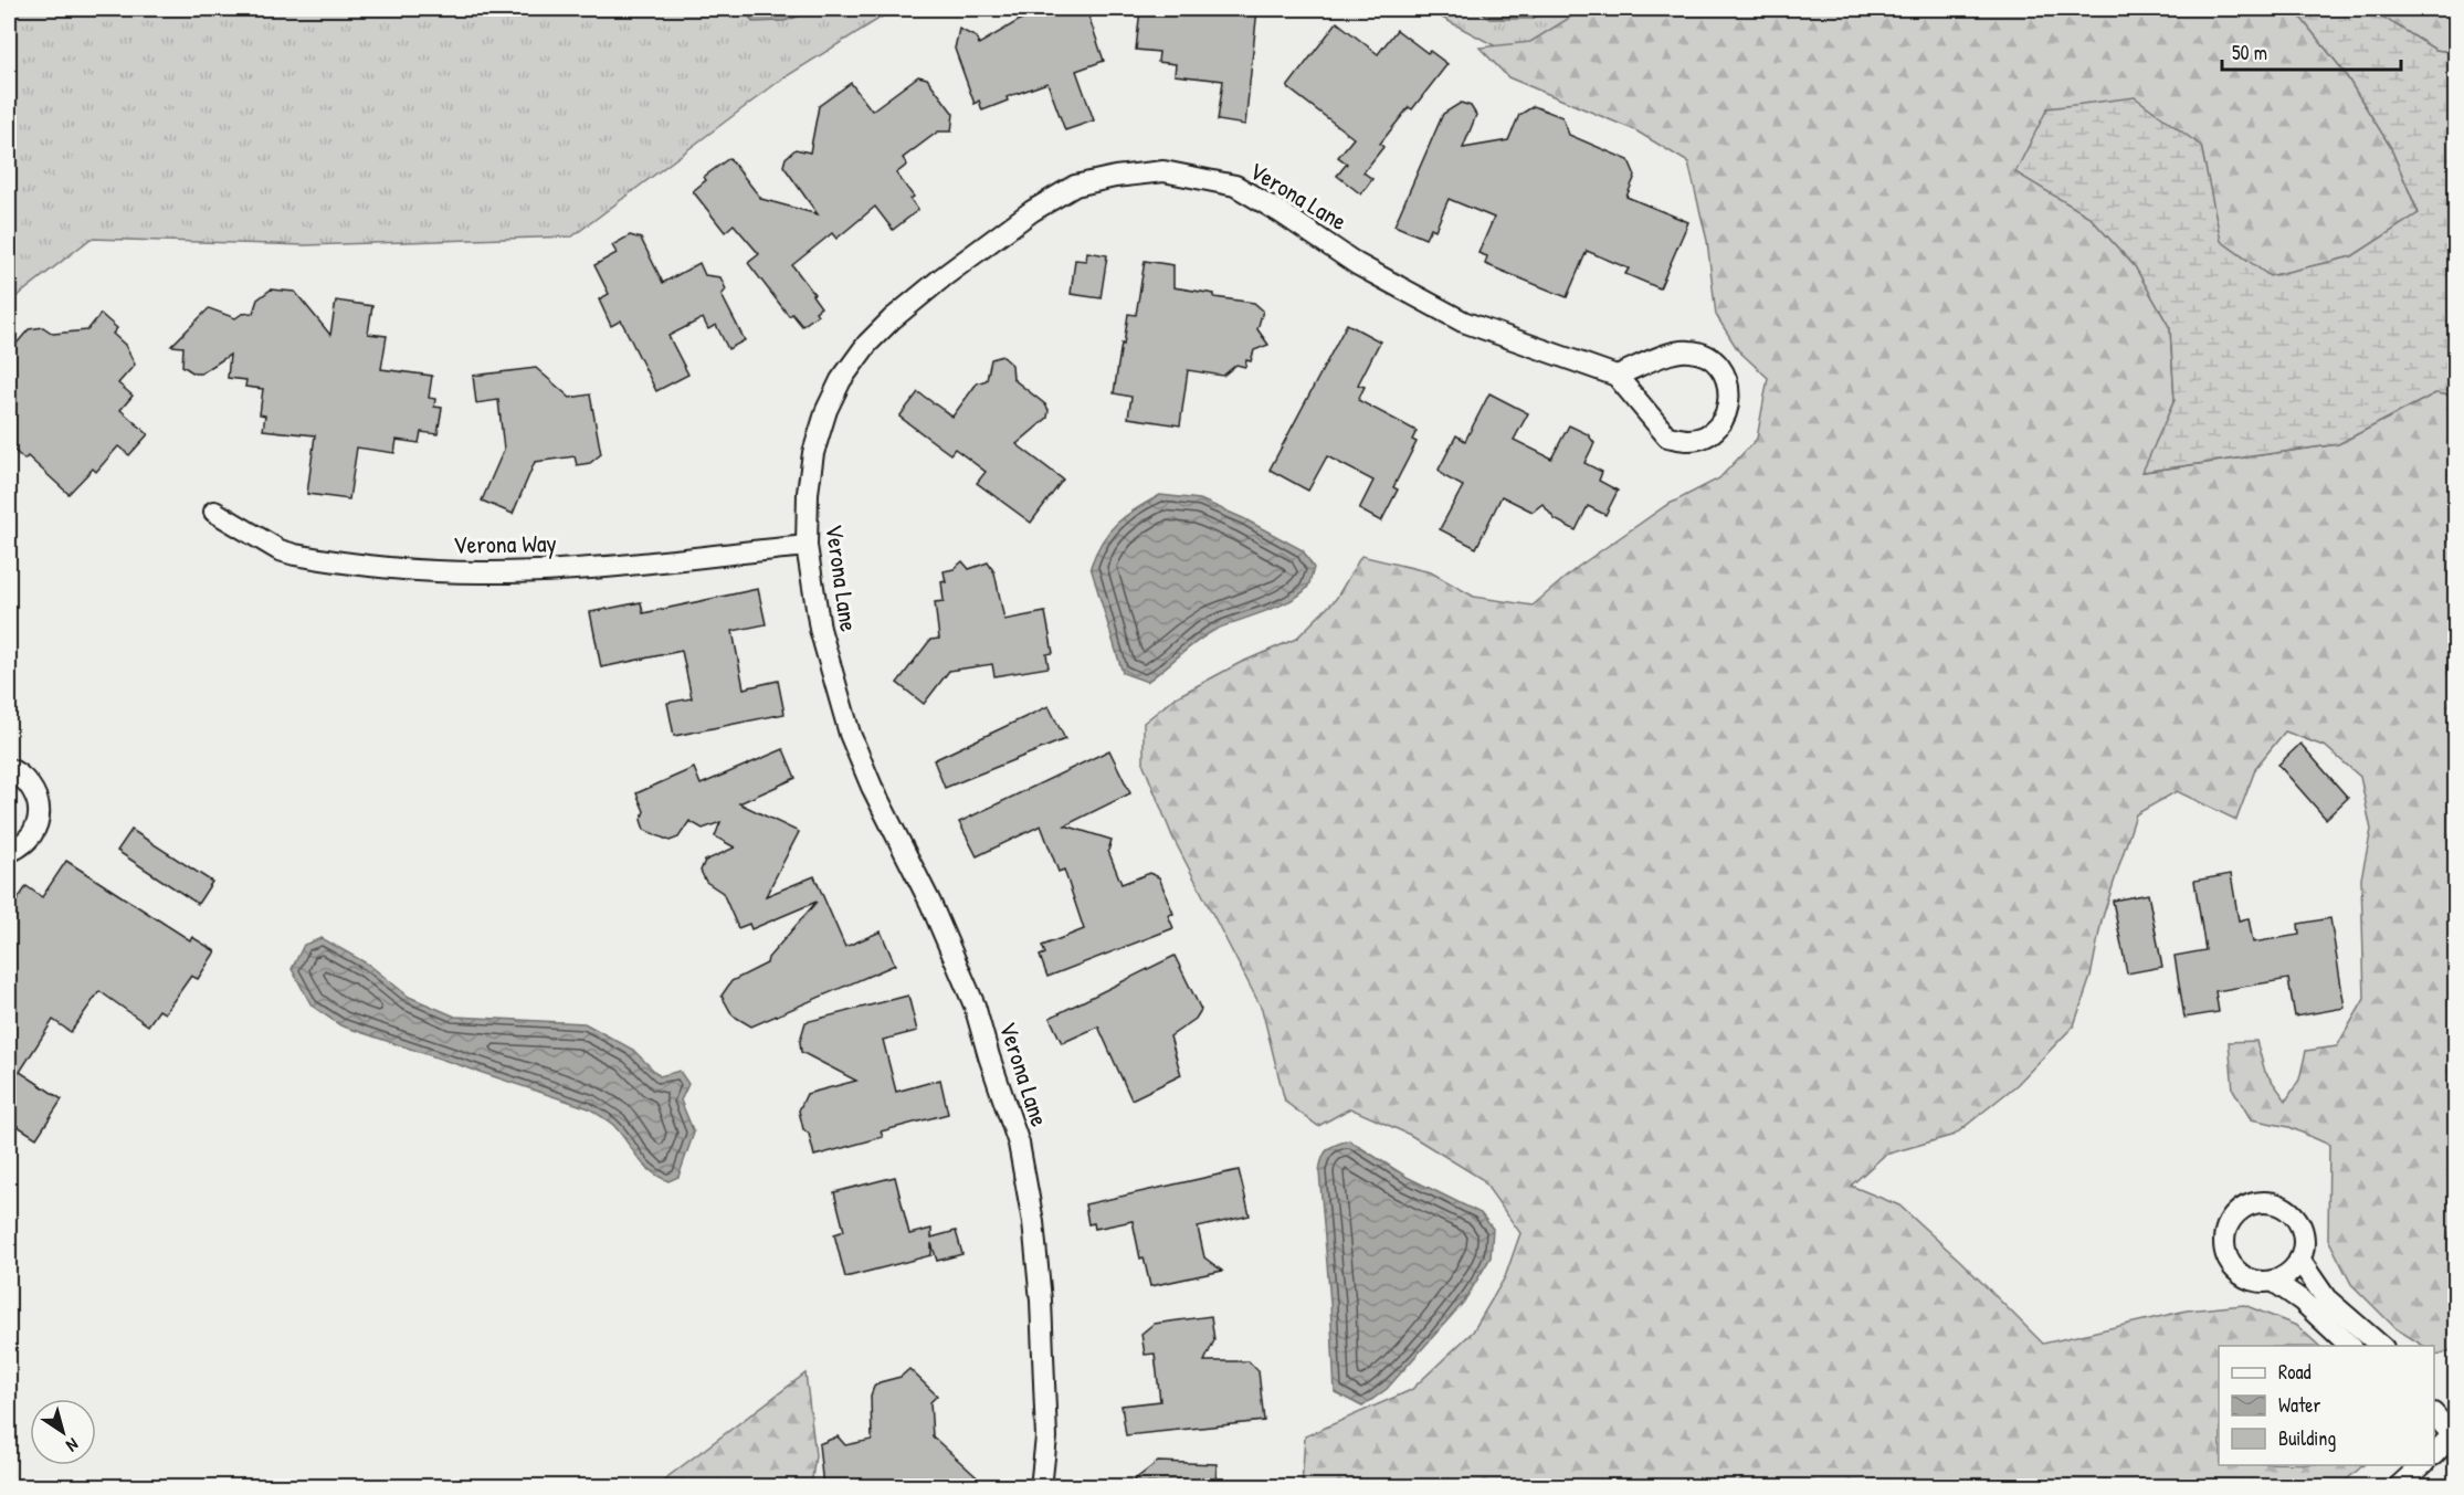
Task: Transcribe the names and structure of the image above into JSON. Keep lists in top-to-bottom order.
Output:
{
  "streets": {
    "street": ["Verona Lane", "Verona Way"]
  },
  "crossings": [
    ["Verona Lane", "Verona Way"]
  ],
  "legend": ["Road", "Water", "Building"],
  "scale_bar": "50 m",
  "north": "bottom right"
}
